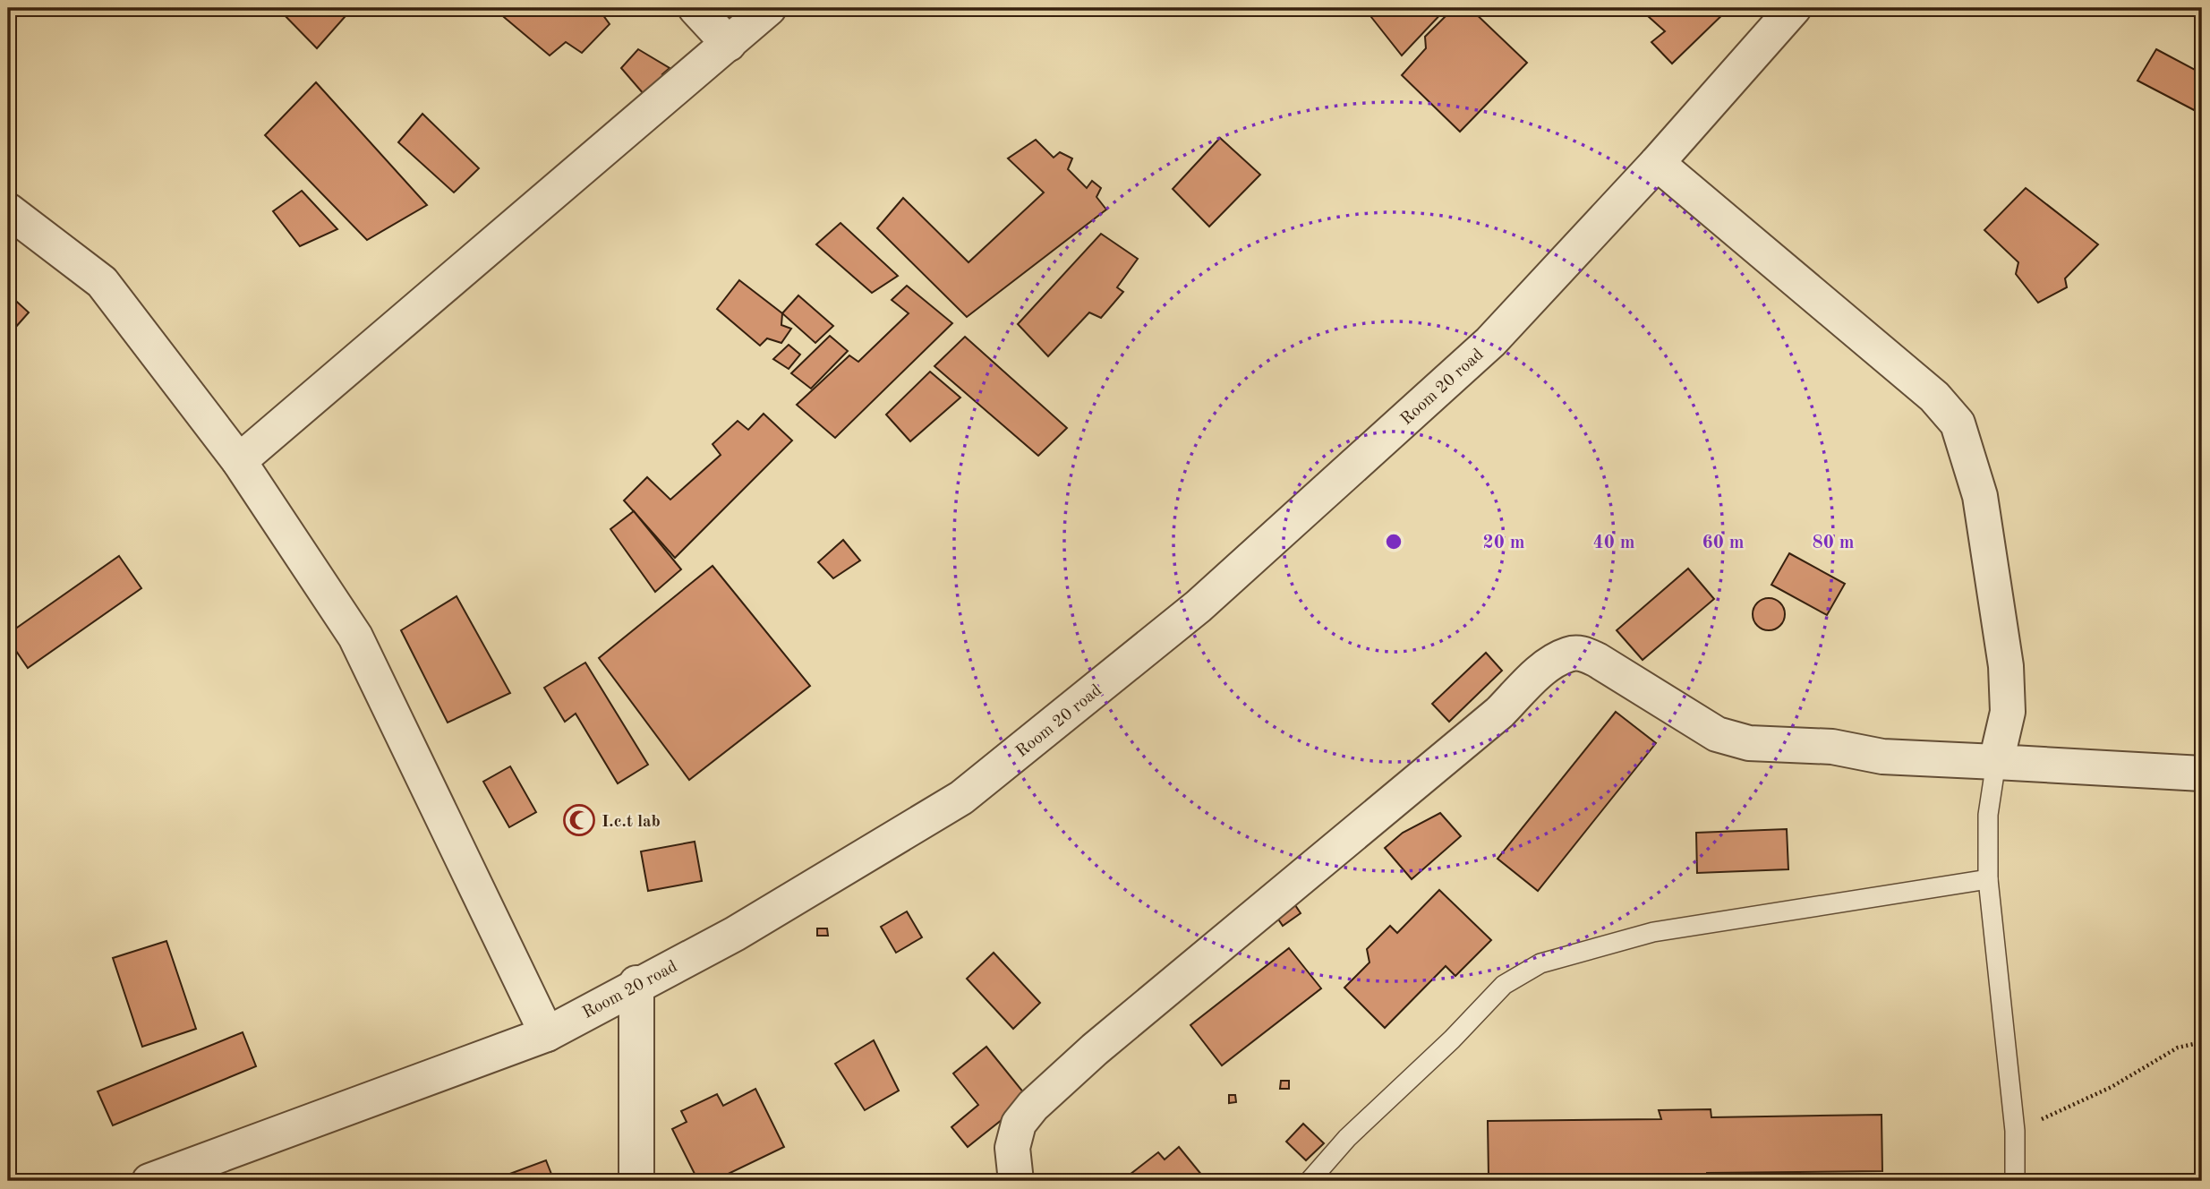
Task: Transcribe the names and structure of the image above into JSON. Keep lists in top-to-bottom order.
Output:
{
  "streets": {
    "street": ["Room 20 road"]
  },
  "places": {
    "mosque": ["I.c.t lab"]
  },
  "rings": [
    "20 m",
    "40 m",
    "60 m",
    "80 m"
  ]
}
